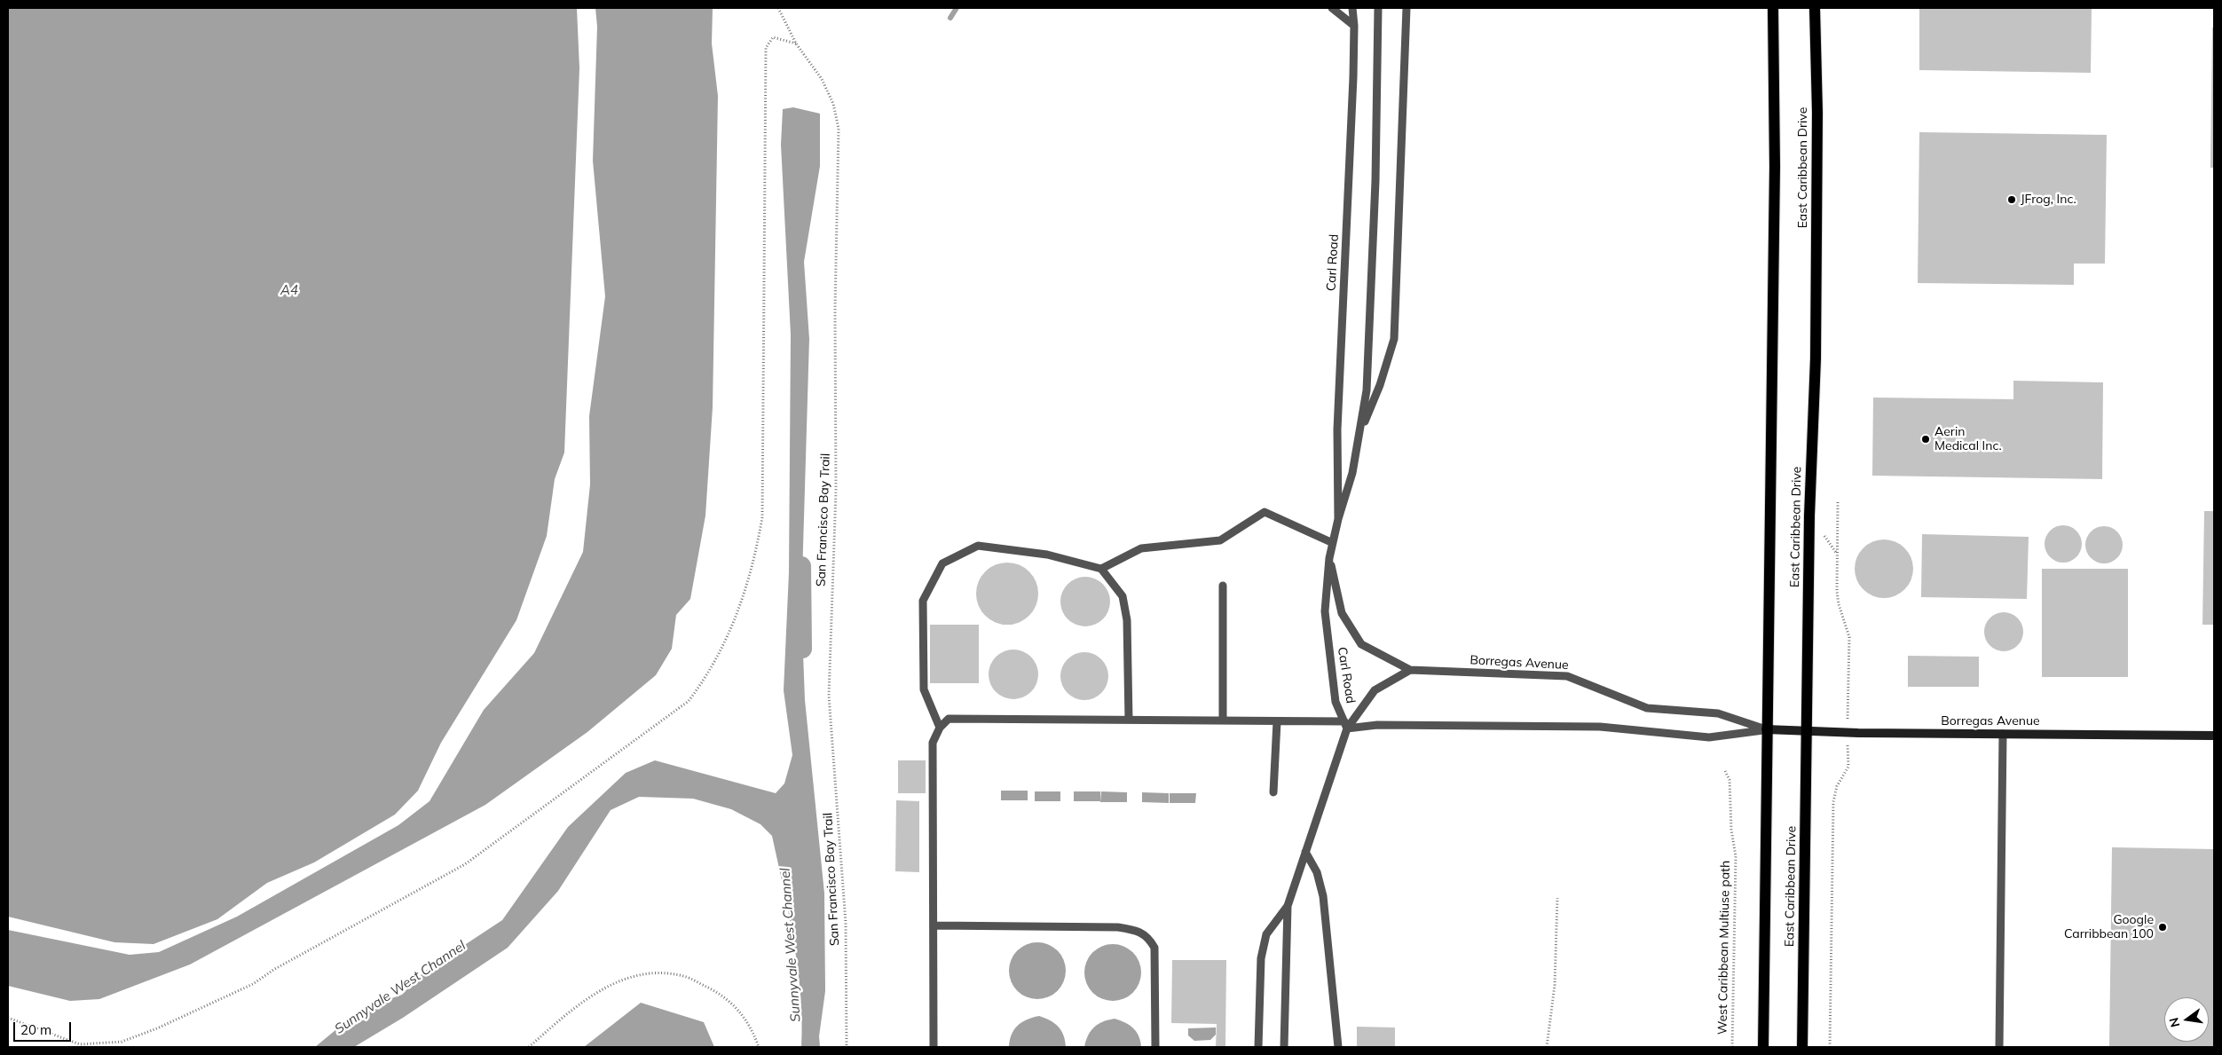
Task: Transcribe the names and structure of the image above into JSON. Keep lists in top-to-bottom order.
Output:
{
  "streets": {
    "main road": ["East Caribbean Drive"],
    "street": ["Borregas Avenue"],
    "lane": ["Carl Road"],
    "path": ["San Francisco Bay Trail", "West Caribbean Multiuse path"]
  },
  "crossings": [
    ["East Caribbean Drive", "Borregas Avenue"],
    ["Carl Road", "Borregas Avenue"]
  ],
  "water": ["A4", "Sunnyvale West Channel"],
  "places": ["JFrog, Inc.", "Aerin Medical Inc.", "Google Carribbean 100"],
  "scale_bar": "20 m",
  "north": "left"
}
